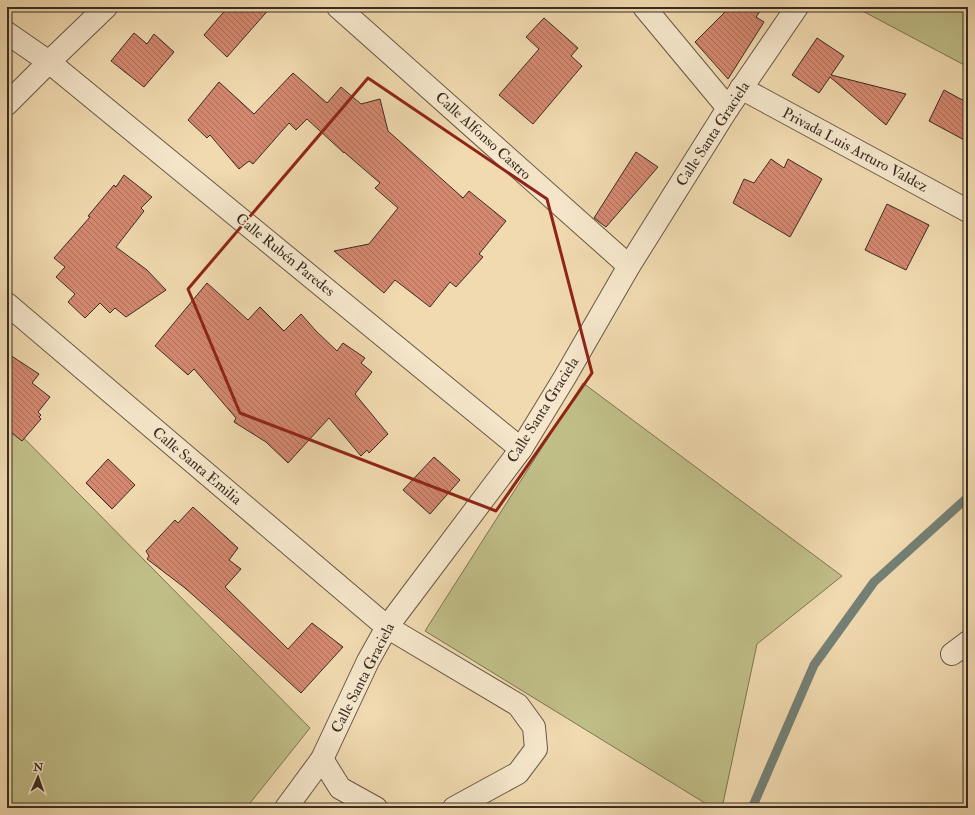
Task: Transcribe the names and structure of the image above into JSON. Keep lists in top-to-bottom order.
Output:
{
  "streets": {
    "street": [
      "Calle Santa Graciela",
      "Calle Alfonso Castro",
      "Privada Luis Arturo Valdez",
      "Calle Rubén Paredes",
      "Calle Santa Emilia"
    ]
  },
  "crossings": [
    ["Calle Santa Graciela", "Calle Alfonso Castro"],
    ["Calle Santa Graciela", "Privada Luis Arturo Valdez"],
    ["Calle Santa Graciela", "Calle Rubén Paredes"],
    ["Calle Santa Graciela", "Calle Santa Emilia"]
  ],
  "north": "top"
}
